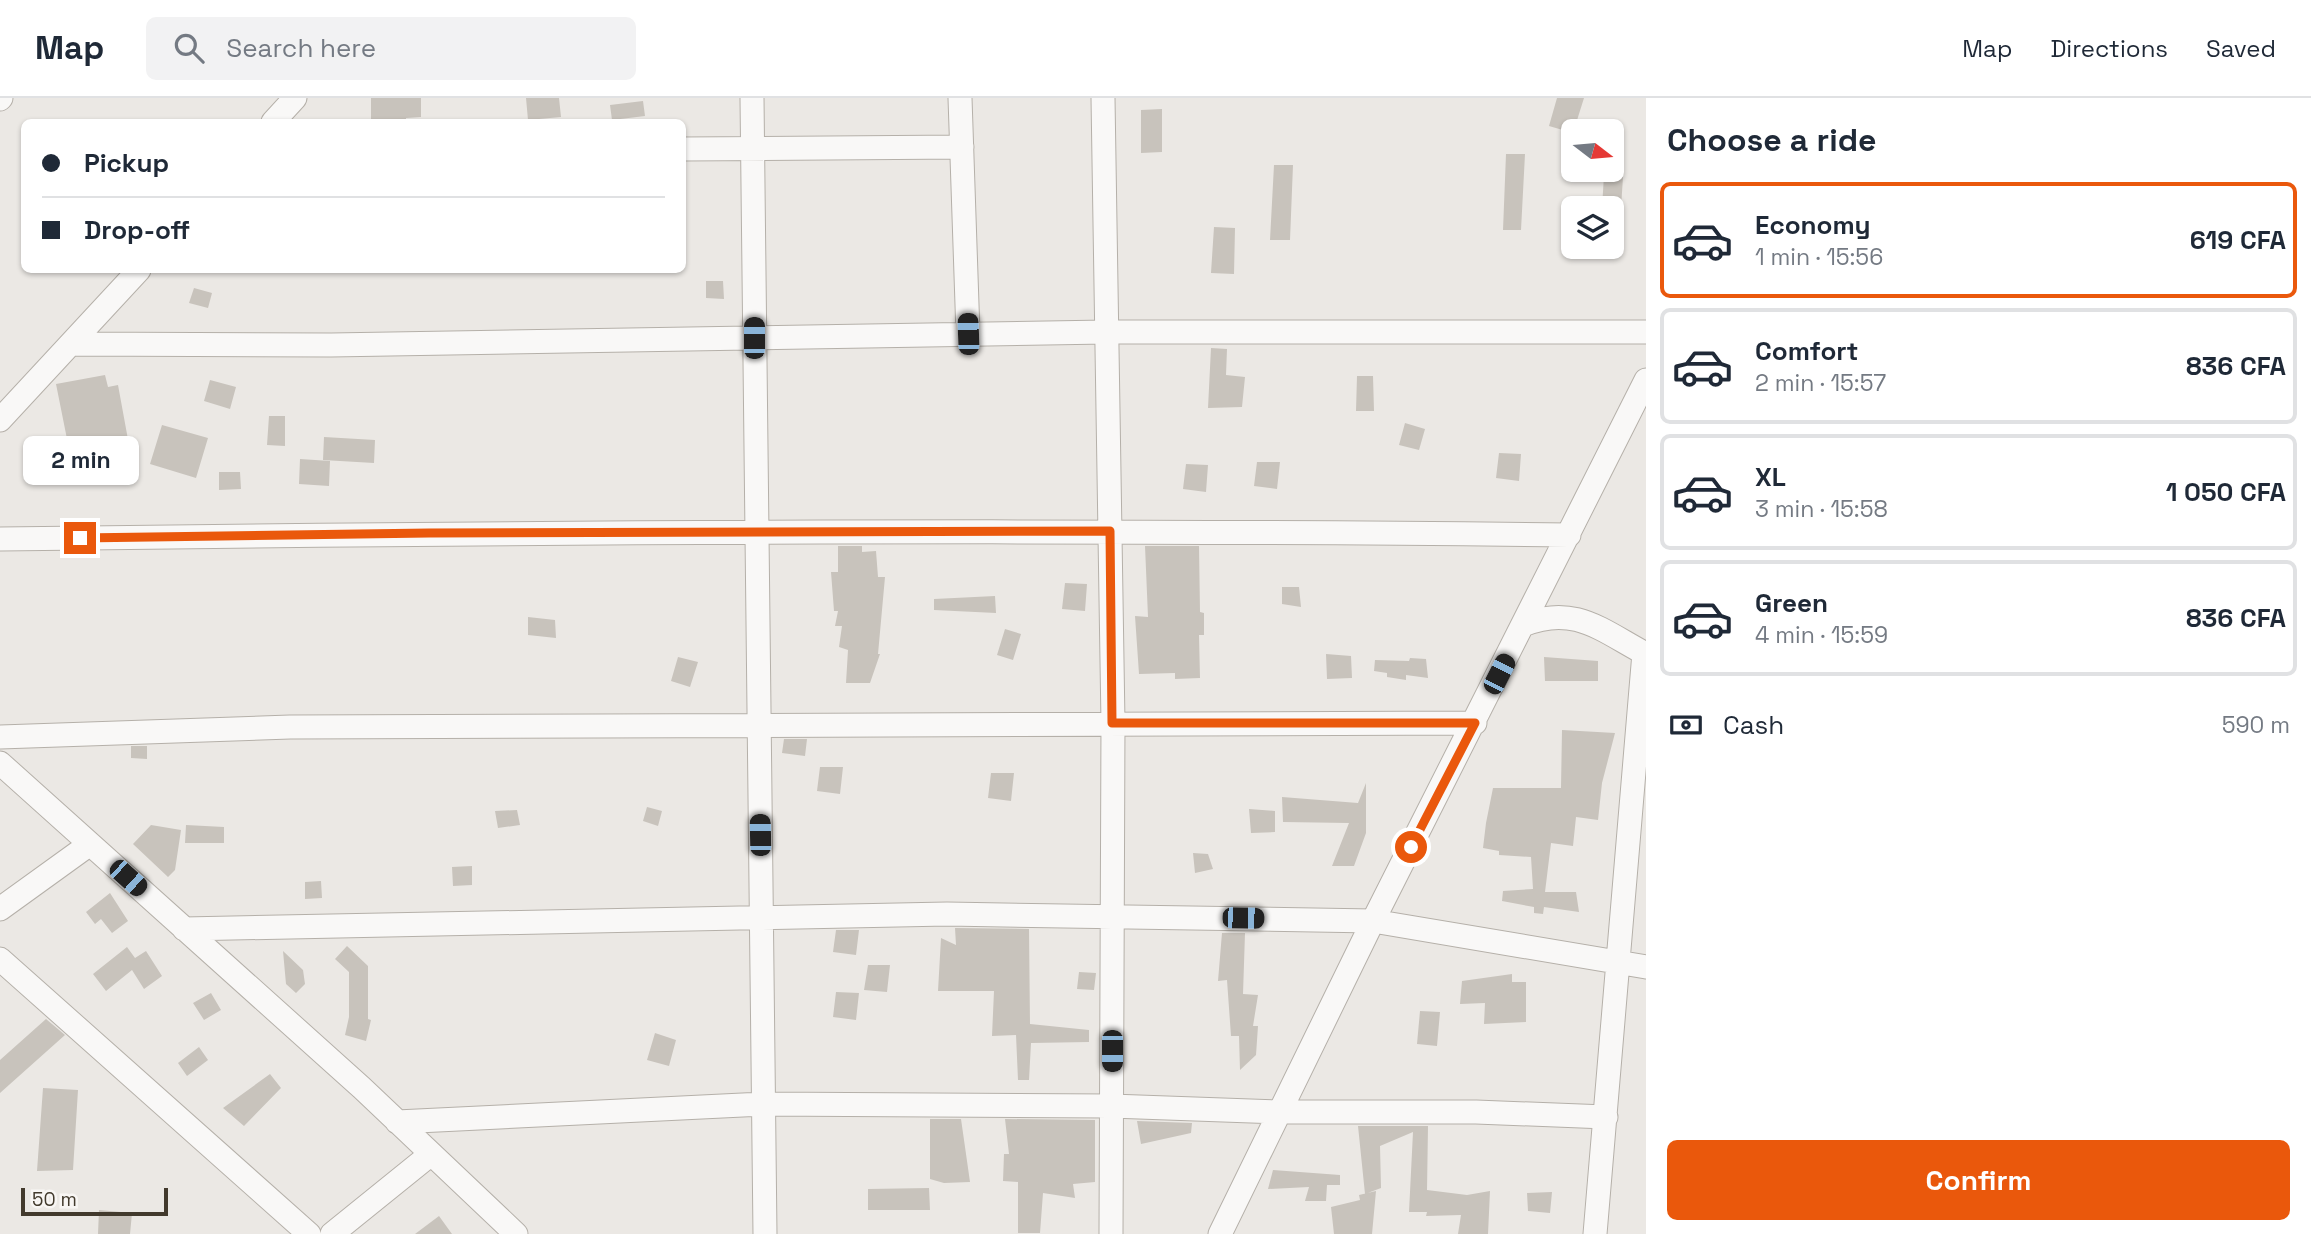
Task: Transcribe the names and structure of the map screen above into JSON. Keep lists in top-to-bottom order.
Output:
{
  "scale_bar": "50 m",
  "north": "right",
  "page": {
    "header": "Map",
    "search": "Search here",
    "nav": ["Map", "Directions", "Saved"],
    "heading": "Choose a ride",
    "banner": ["Pickup", "Drop-off"],
    "list": [
      {
        "name": "Economy",
        "note": "1 min · 15:56",
        "value": "619 CFA"
      },
      {
        "name": "Comfort",
        "note": "2 min · 15:57",
        "value": "836 CFA"
      },
      {
        "name": "XL",
        "note": "3 min · 15:58",
        "value": "1 050 CFA"
      },
      {
        "name": "Green",
        "note": "4 min · 15:59",
        "value": "836 CFA"
      }
    ],
    "bubble": "2 min",
    "pay": ["Cash", "590 m"],
    "buttons": "Confirm",
    "scale": "50 m"
  }
}
